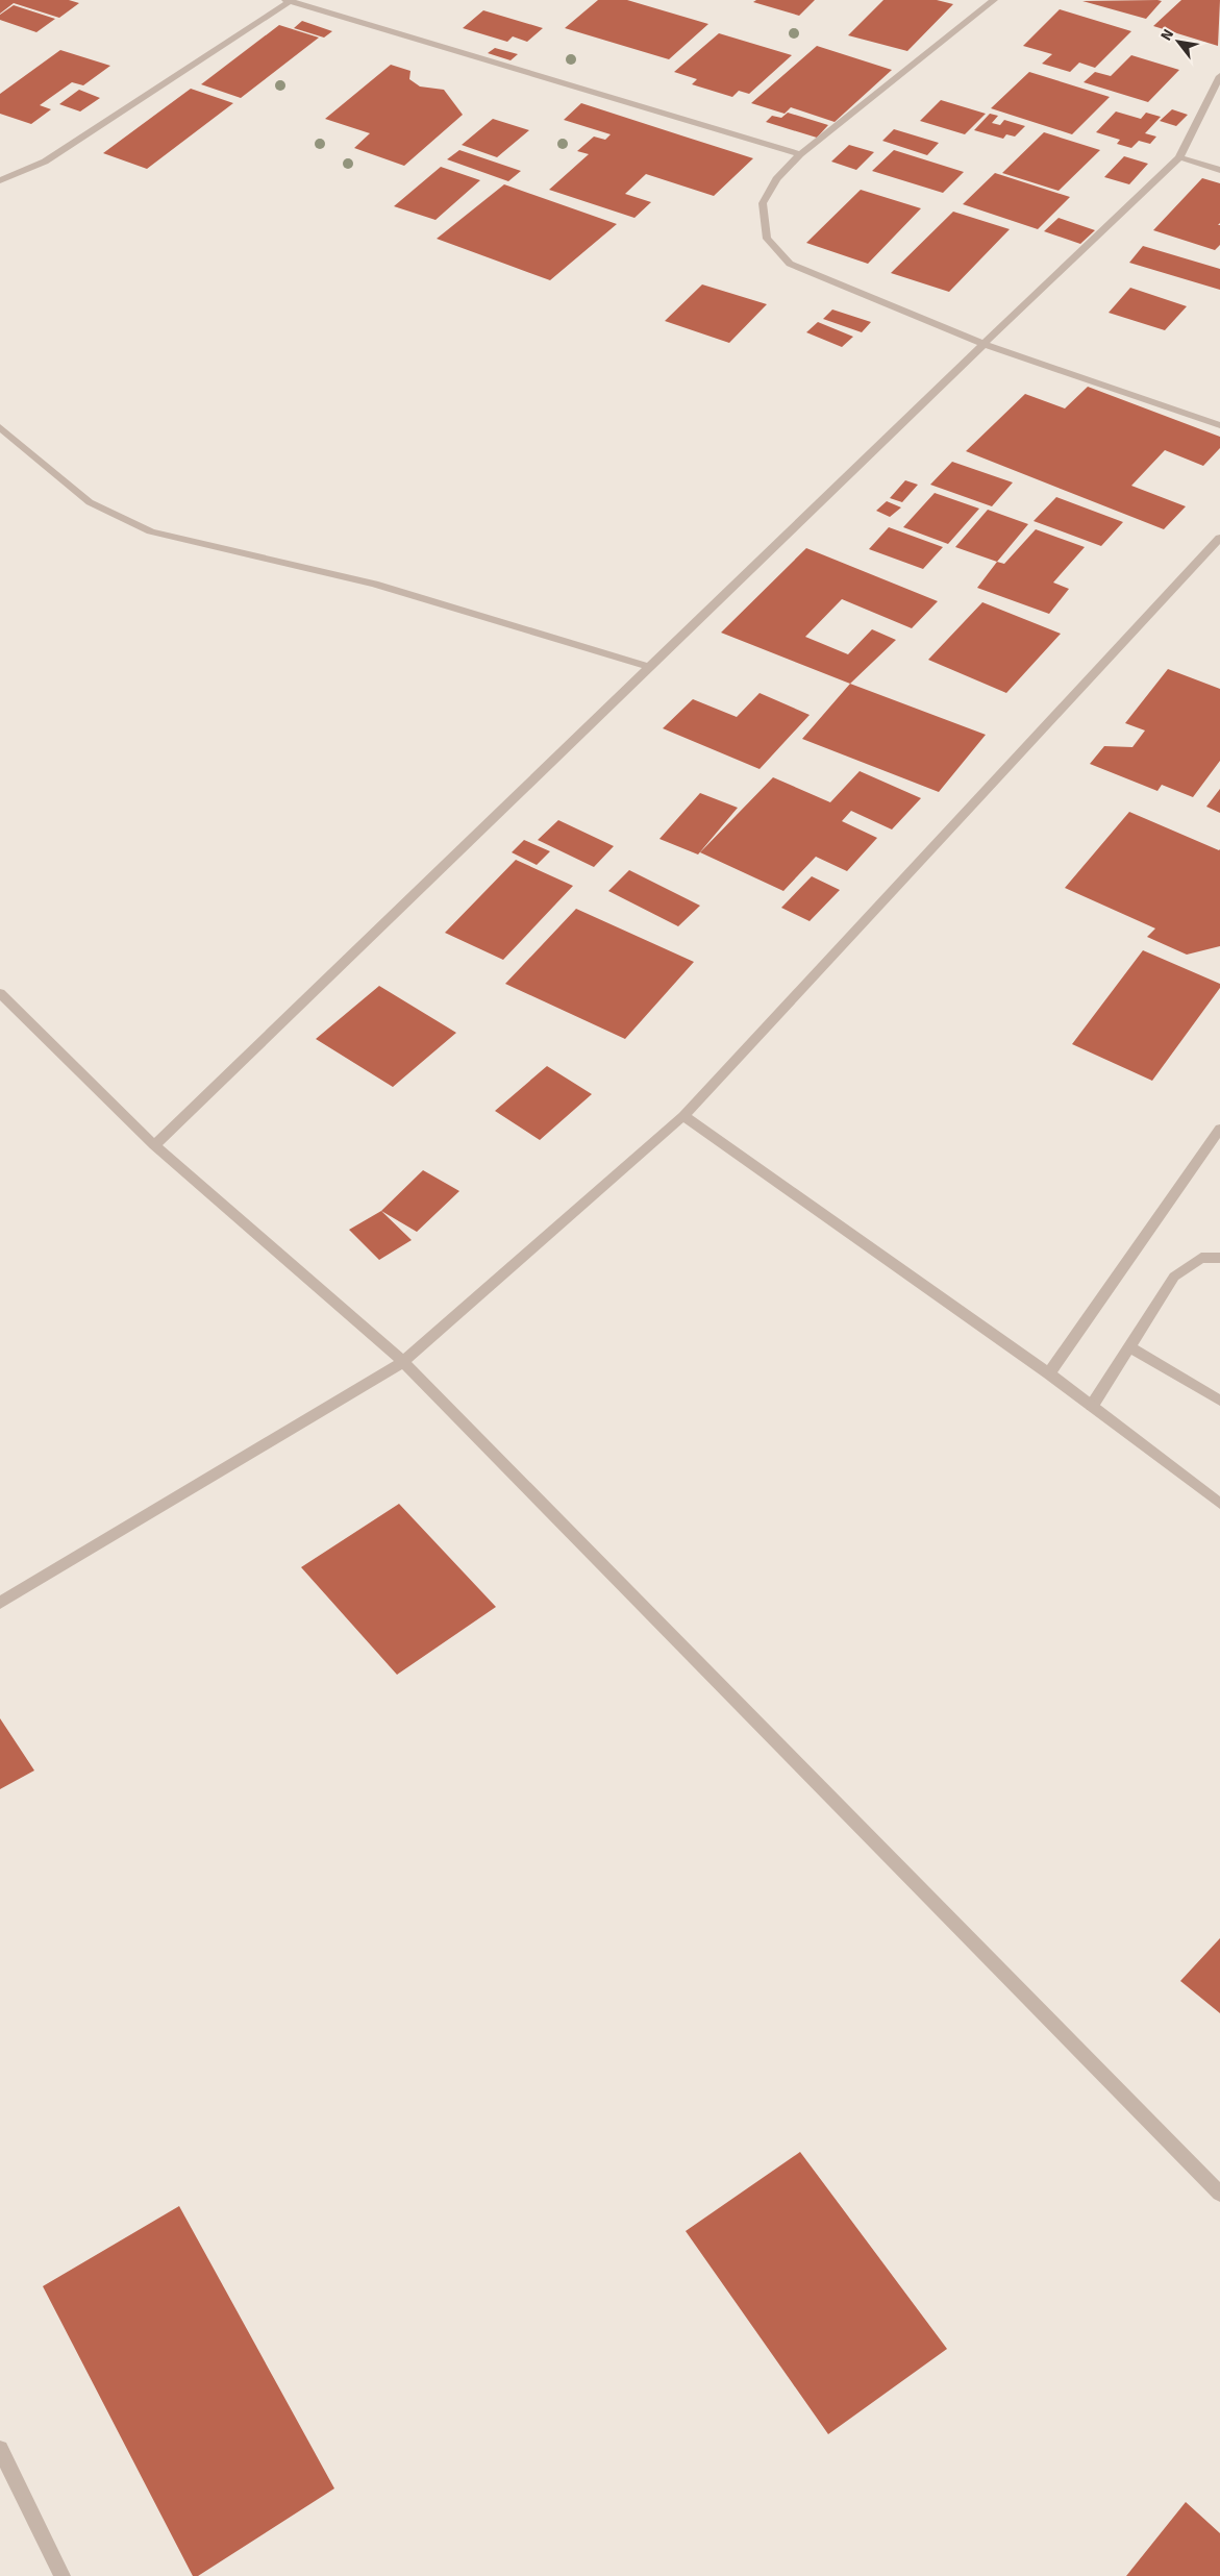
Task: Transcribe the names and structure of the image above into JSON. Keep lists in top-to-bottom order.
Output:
{
  "north": "top left"
}
